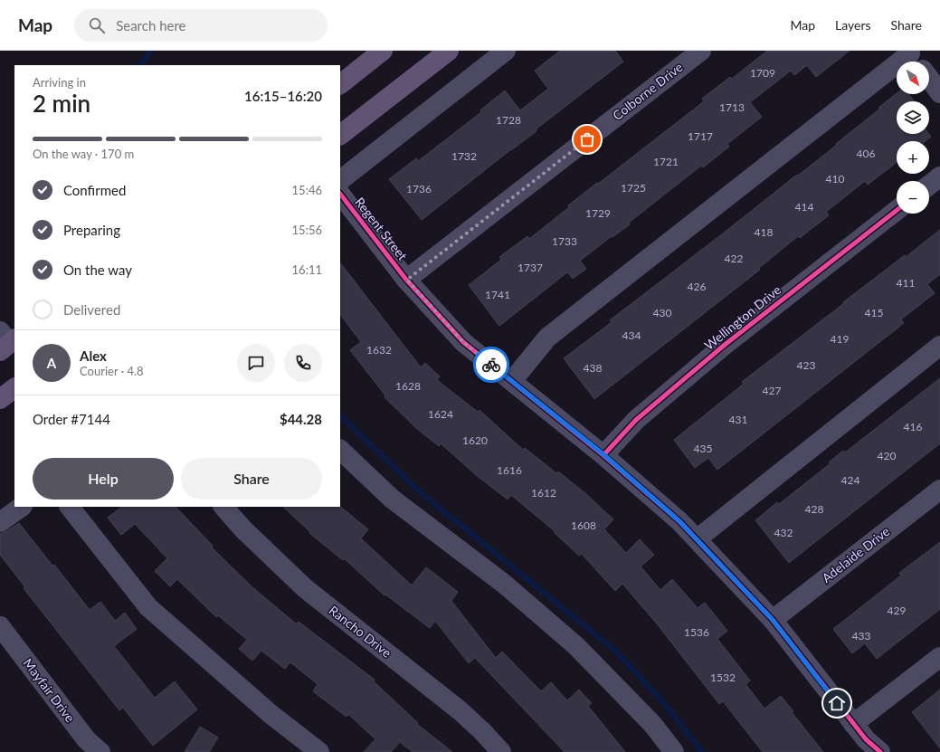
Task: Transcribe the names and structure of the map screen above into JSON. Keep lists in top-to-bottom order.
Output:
{
  "streets": {
    "street": [
      "Colborne Drive",
      "Regent Street",
      "Wellington Drive",
      "Adelaide Drive",
      "Rancho Drive",
      "Mayfair Drive"
    ]
  },
  "crossings": [
    ["Colborne Drive", "Regent Street"],
    ["Regent Street", "Wellington Drive"],
    ["Regent Street", "Adelaide Drive"]
  ],
  "house_numbers": [
    "1709",
    "1713",
    "1728",
    "1717",
    "406",
    "1732",
    "1721",
    "410",
    "1725",
    "1736",
    "414",
    "1729",
    "418",
    "1733",
    "422",
    "1737",
    "411",
    "426",
    "1741",
    "430",
    "415",
    "434",
    "419",
    "1632",
    "423",
    "438",
    "1628",
    "427",
    "1624",
    "431",
    "416",
    "1620",
    "435",
    "420",
    "1616",
    "424",
    "1612",
    "428",
    "1608",
    "432",
    "429",
    "1536",
    "433",
    "1532"
  ],
  "north": "bottom right",
  "page": {
    "header": "Map",
    "search": "Search here",
    "nav": ["Map", "Layers", "Share"],
    "map_buttons": ["+", "−"],
    "heading": ["2 min", "Arriving in", "16:15–16:20"],
    "panel": [
      "Alex",
      "Courier · 4.8",
      "Order #7144",
      "$44.28"
    ],
    "bar": "On the way · 170 m",
    "list": [
      ["Confirmed", "15:46"],
      ["Preparing", "15:56"],
      ["On the way", "16:11"],
      "Delivered"
    ],
    "round": "A",
    "buttons": ["Help", "Share"]
  }
}
